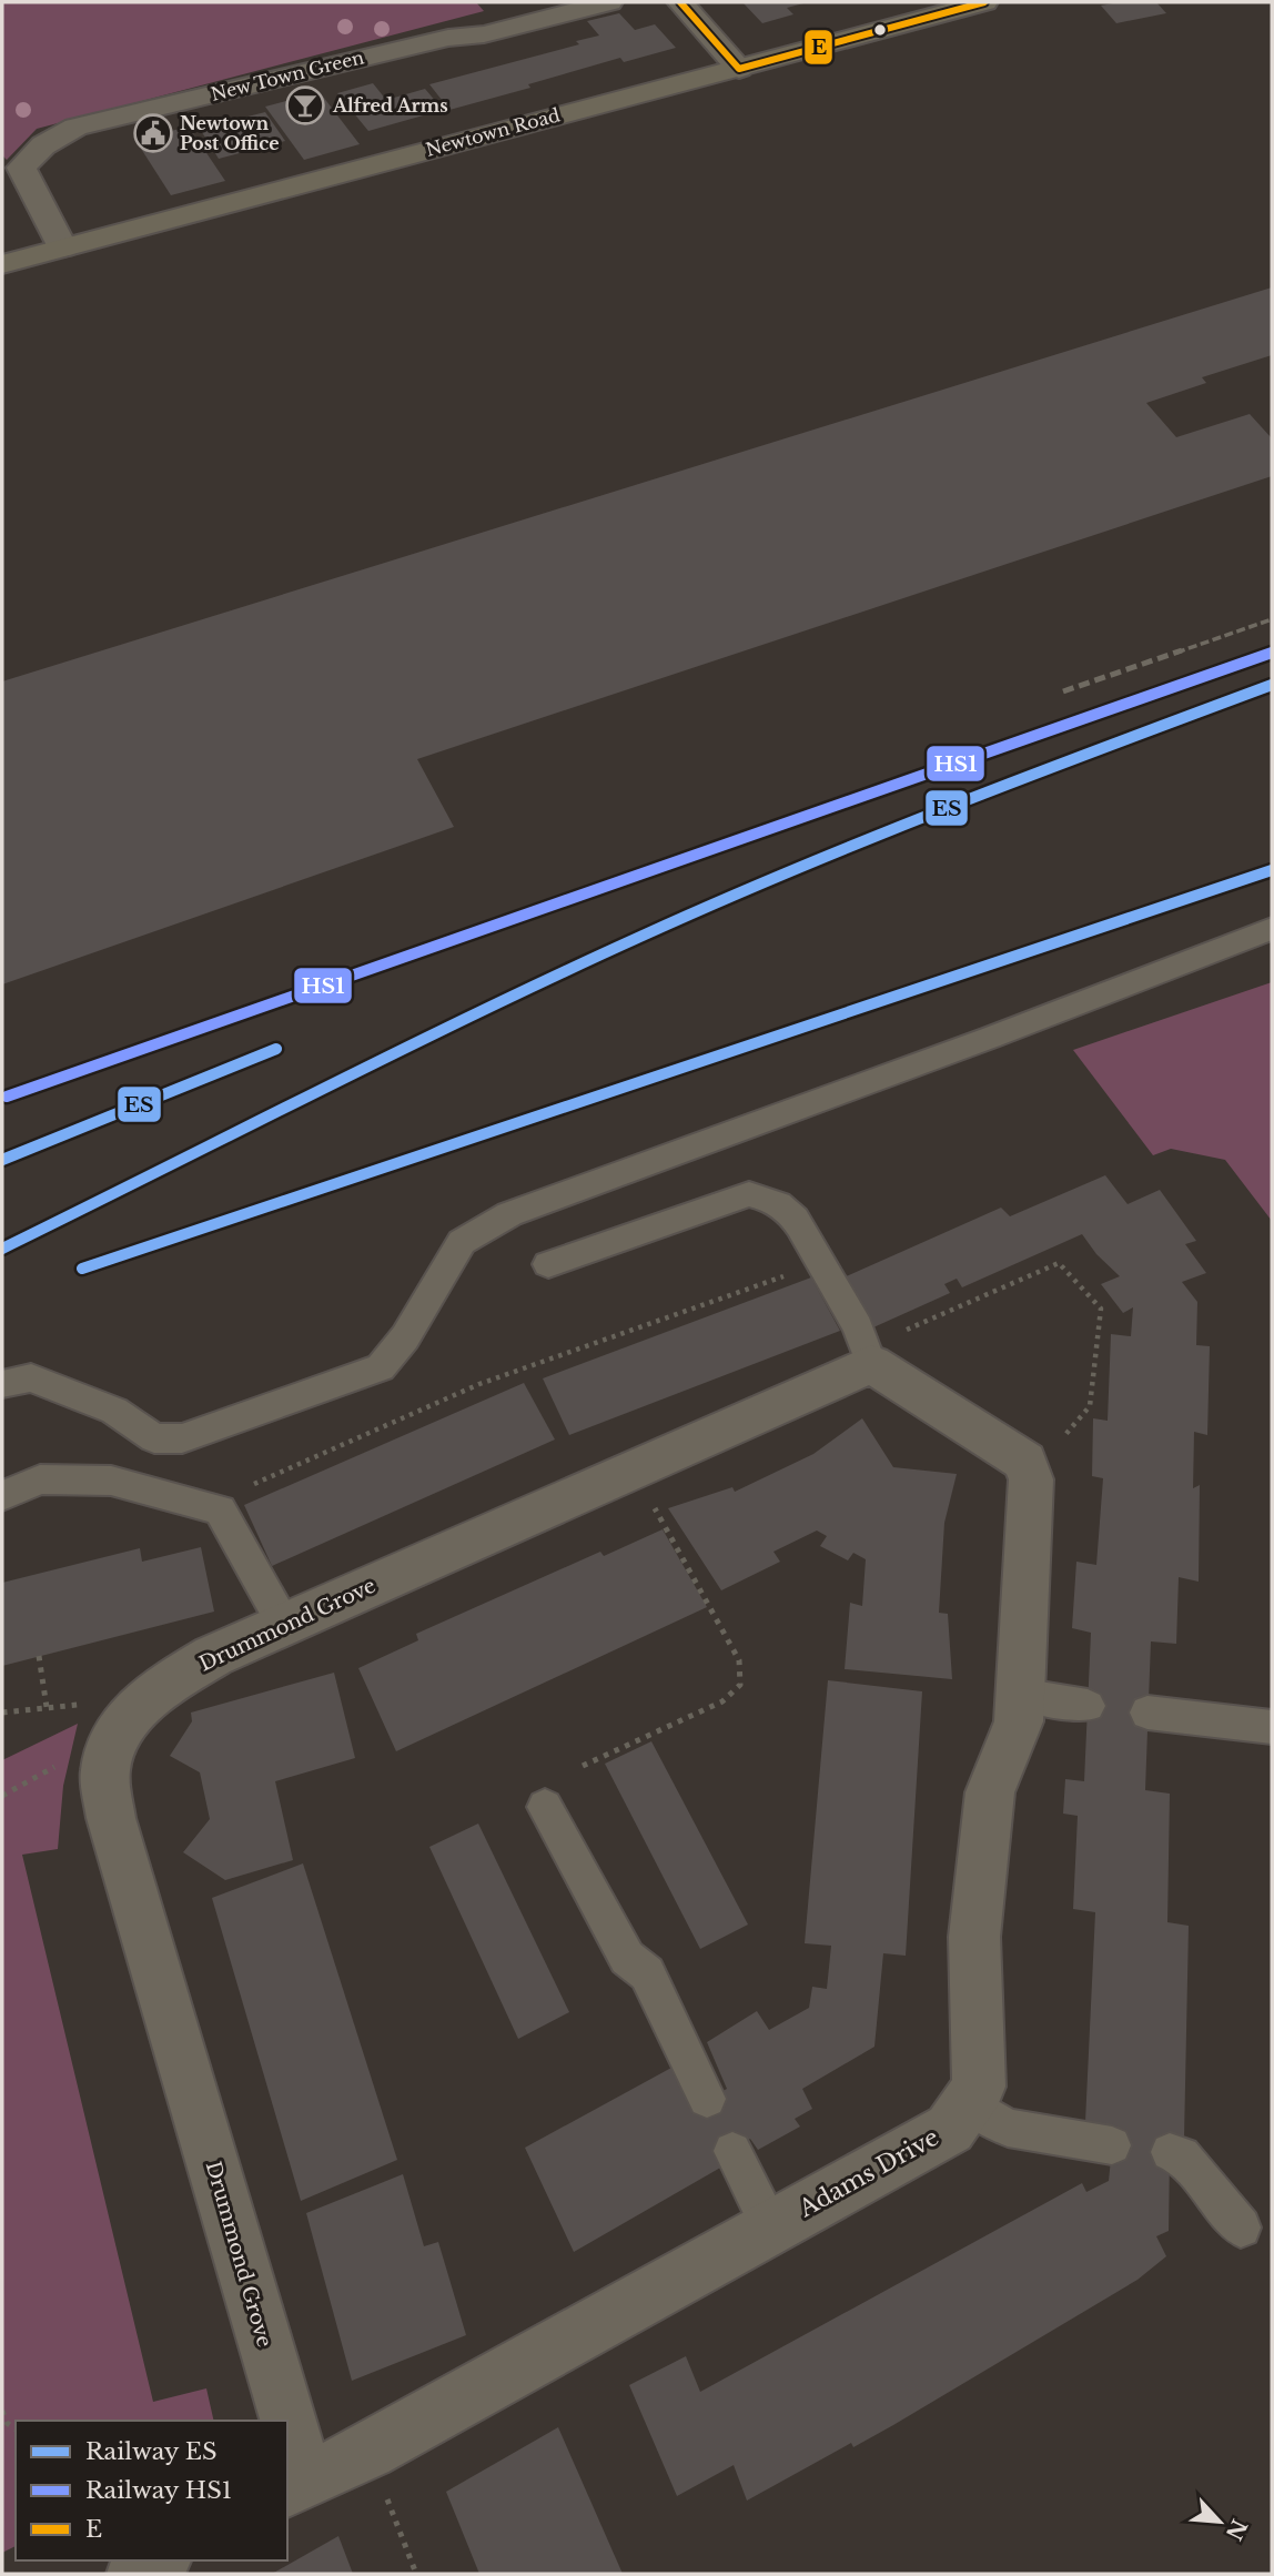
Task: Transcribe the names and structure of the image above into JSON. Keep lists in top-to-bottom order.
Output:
{
  "streets": {
    "street": [
      "New Town Green",
      "Newtown Road",
      "Drummond Grove",
      "Adams Drive"
    ]
  },
  "crossings": [
    ["New Town Green", "Newtown Road"],
    ["Drummond Grove", "Adams Drive"]
  ],
  "places": {
    "bar": ["Alfred Arms"],
    "public building": ["Newtown Post Office"]
  },
  "lines": ["transit line E", "rail line HS1", "rail line ES"],
  "legend": ["Railway ES", "Railway HS1", "E"],
  "north": "bottom right"
}
